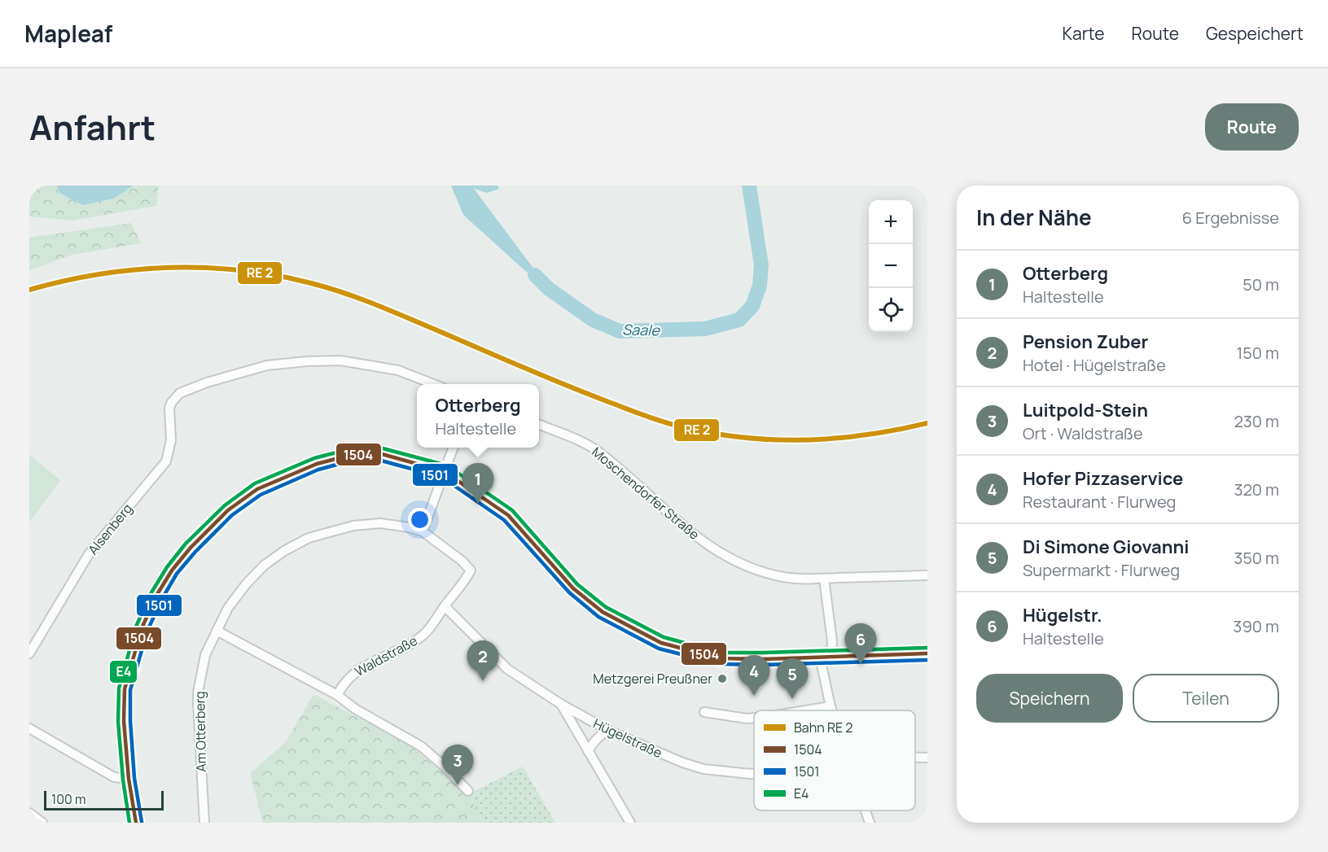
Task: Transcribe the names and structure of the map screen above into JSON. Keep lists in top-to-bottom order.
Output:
{
  "streets": {
    "street": [
      "Moschendorfer Straße",
      "Alsenberg",
      "Waldstraße",
      "Am Otterberg",
      "Hügelstraße"
    ]
  },
  "crossings": [
    ["Waldstraße", "Am Otterberg"],
    ["Waldstraße", "Hügelstraße"]
  ],
  "water": ["Saale"],
  "places": ["Metzgerei Preußner"],
  "lines": ["transit line E4", "transit line 1504", "transit line 1501"],
  "legend": [
    "Bahn RE 2",
    "1504",
    "1501",
    "E4"
  ],
  "scale_bar": "100 m",
  "page": {
    "header": "Mapleaf",
    "nav": ["Karte", "Route", "Gespeichert"],
    "title": "Anfahrt",
    "buttons": [
      "Route",
      ["Speichern", "Teilen"]
    ],
    "heading": ["In der Nähe", "6 Ergebnisse"],
    "map_buttons": ["+", "−"],
    "list": [
      {
        "mark": "1",
        "name": "Otterberg",
        "note": "Haltestelle",
        "value": "50 m"
      },
      {
        "mark": "2",
        "name": "Pension Zuber",
        "note": "Hotel · Hügelstraße",
        "value": "150 m"
      },
      {
        "mark": "3",
        "name": "Luitpold-Stein",
        "note": "Ort · Waldstraße",
        "value": "230 m"
      },
      {
        "mark": "4",
        "name": "Hofer Pizzaservice",
        "note": "Restaurant · Flurweg",
        "value": "320 m"
      },
      {
        "mark": "5",
        "name": "Di Simone Giovanni",
        "note": "Supermarkt · Flurweg",
        "value": "350 m"
      },
      {
        "mark": "6",
        "name": "Hügelstr.",
        "note": "Haltestelle",
        "value": "390 m"
      }
    ],
    "popup": ["Otterberg", "Haltestelle"],
    "pins": [
      "1",
      "6",
      "2",
      "4",
      "5",
      "3"
    ],
    "scale": "100 m"
  }
}
